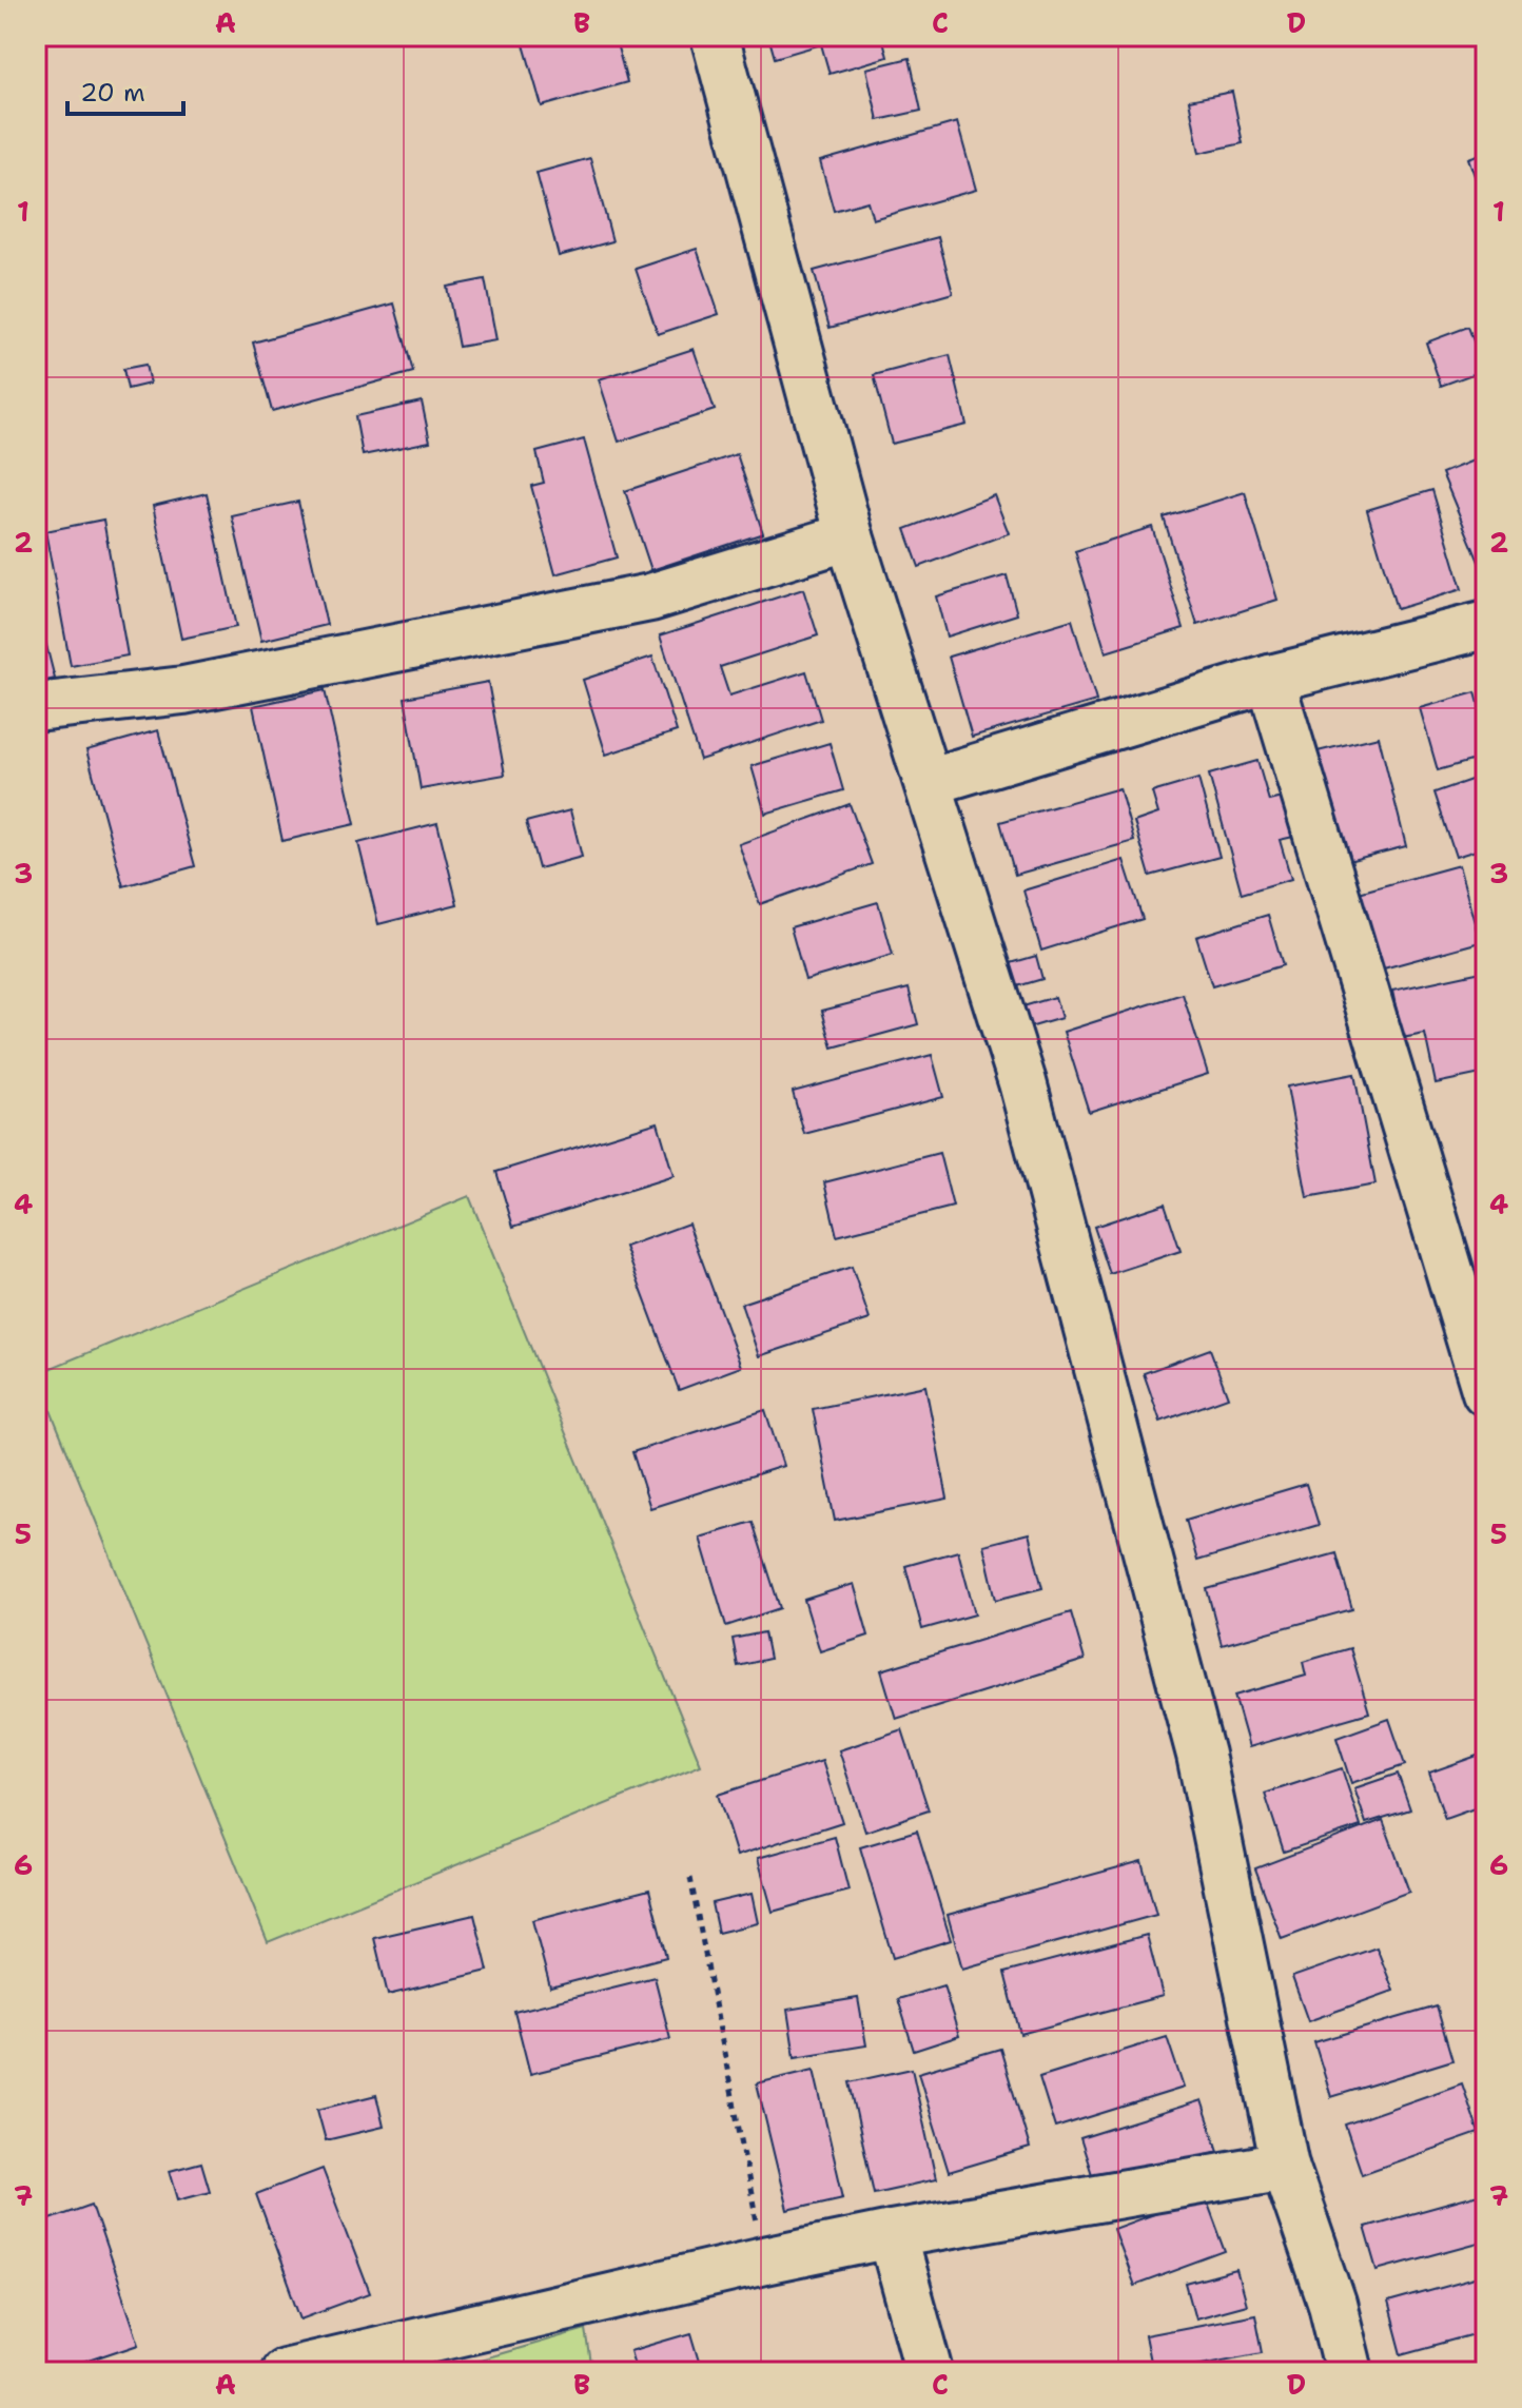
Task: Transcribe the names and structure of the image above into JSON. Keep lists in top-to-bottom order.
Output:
{
  "scale_bar": "20 m",
  "grid": {
    "columns": [
      "A",
      "B",
      "C",
      "D"
    ],
    "rows": [
      "1",
      "2",
      "3",
      "4",
      "5",
      "6",
      "7"
    ]
  }
}
